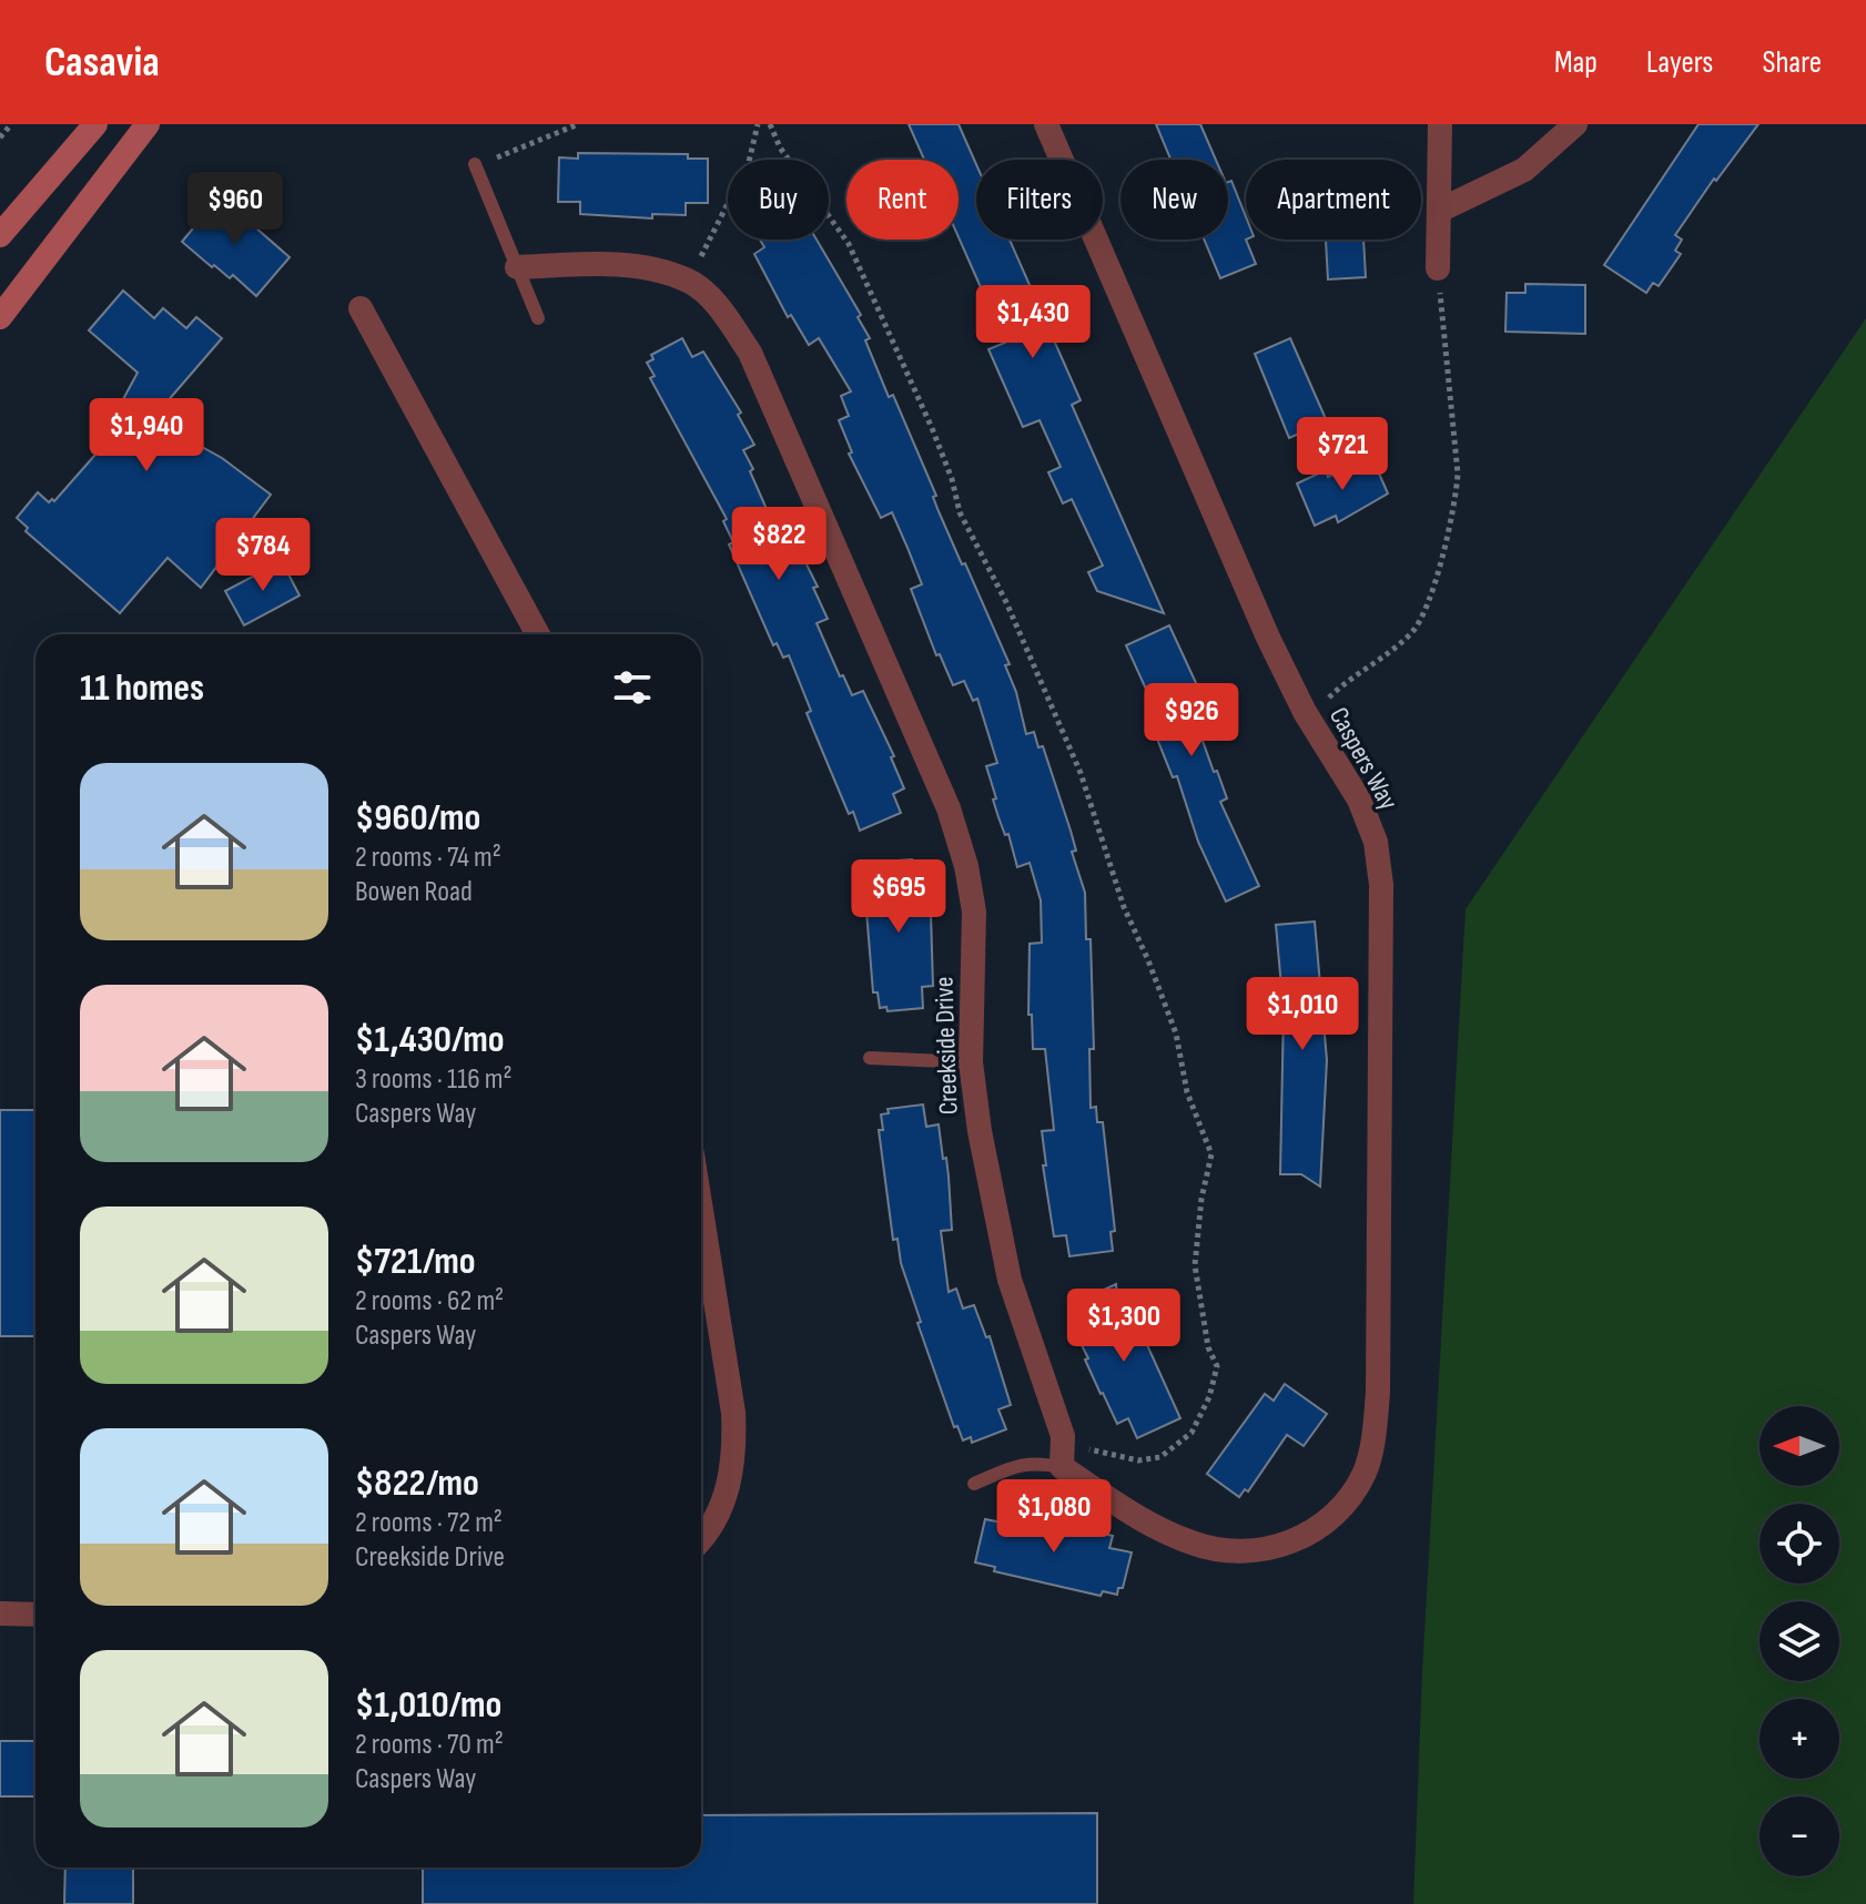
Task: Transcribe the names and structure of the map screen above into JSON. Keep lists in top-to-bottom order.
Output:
{
  "streets": {
    "street": ["Caspers Way", "Creekside Drive"]
  },
  "crossings": [
    ["Caspers Way", "Creekside Drive"]
  ],
  "north": "left",
  "page": {
    "header": "Casavia",
    "nav": ["Map", "Layers", "Share"],
    "chip": [
      "Buy",
      "Rent",
      "Filters",
      "New",
      "Apartment"
    ],
    "price": [
      "$960",
      "$1,430",
      "$1,940",
      "$721",
      "$822",
      "$784",
      "$926",
      "$695",
      "$1,010",
      "$1,300",
      "$1,080"
    ],
    "heading": "11 homes",
    "list": [
      {
        "name": "$960/mo",
        "note": "2 rooms · 74 m² · Bowen Road"
      },
      {
        "name": "$1,430/mo",
        "note": "3 rooms · 116 m² · Caspers Way"
      },
      {
        "name": "$721/mo",
        "note": "2 rooms · 62 m² · Caspers Way"
      },
      {
        "name": "$822/mo",
        "note": "2 rooms · 72 m² · Creekside Drive"
      },
      {
        "name": "$1,010/mo",
        "note": "2 rooms · 70 m² · Caspers Way"
      }
    ],
    "map_buttons": ["+", "−"]
  }
}
